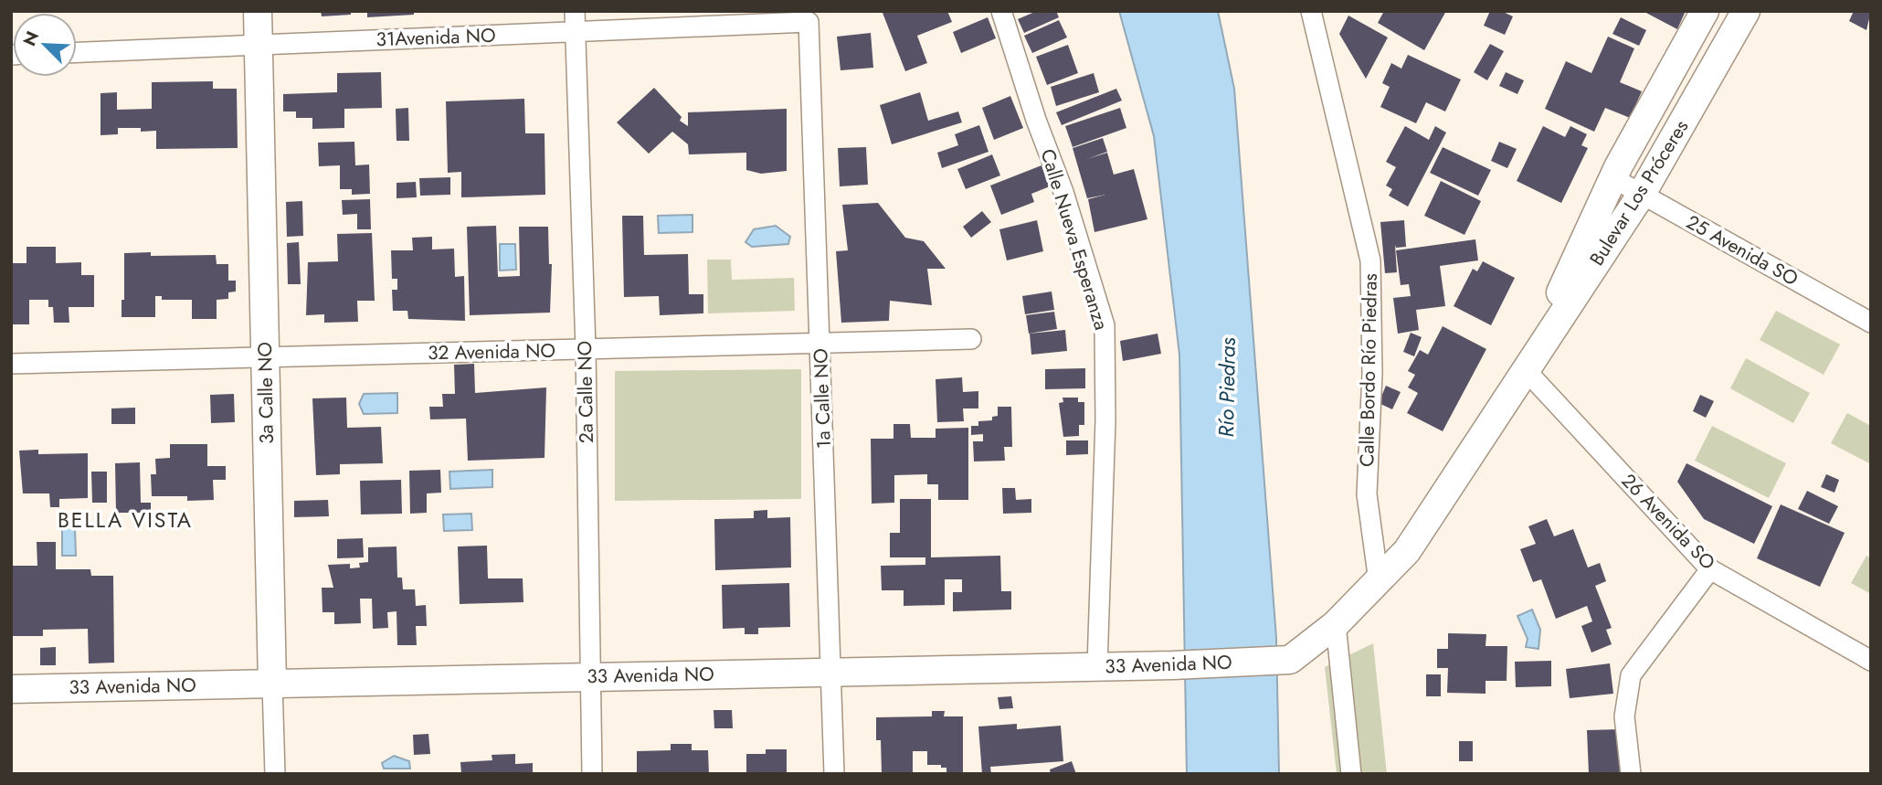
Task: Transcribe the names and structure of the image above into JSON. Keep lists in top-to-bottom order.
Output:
{
  "streets": {
    "street": [
      "31Avenida NO",
      "Bulevar Los Próceres",
      "Calle Nueva Esperanza",
      "25 Avenida SO",
      "32 Avenida NO",
      "Calle Bordo Río Piedras",
      "2a Calle NO",
      "3a Calle NO",
      "1a Calle NO",
      "26 Avenida SO",
      "33 Avenida NO"
    ]
  },
  "crossings": [
    ["31Avenida NO", "2a Calle NO"],
    ["31Avenida NO", "3a Calle NO"],
    ["31Avenida NO", "1a Calle NO"],
    ["Bulevar Los Próceres", "25 Avenida SO"],
    ["Bulevar Los Próceres", "Calle Bordo Río Piedras"],
    ["Bulevar Los Próceres", "26 Avenida SO"],
    ["Bulevar Los Próceres", "33 Avenida NO"],
    ["Calle Nueva Esperanza", "33 Avenida NO"],
    ["32 Avenida NO", "2a Calle NO"],
    ["32 Avenida NO", "3a Calle NO"],
    ["32 Avenida NO", "1a Calle NO"],
    ["2a Calle NO", "33 Avenida NO"],
    ["3a Calle NO", "33 Avenida NO"],
    ["1a Calle NO", "33 Avenida NO"]
  ],
  "districts": ["BELLA VISTA"],
  "water": ["Río Piedras"],
  "north": "top left"
}
